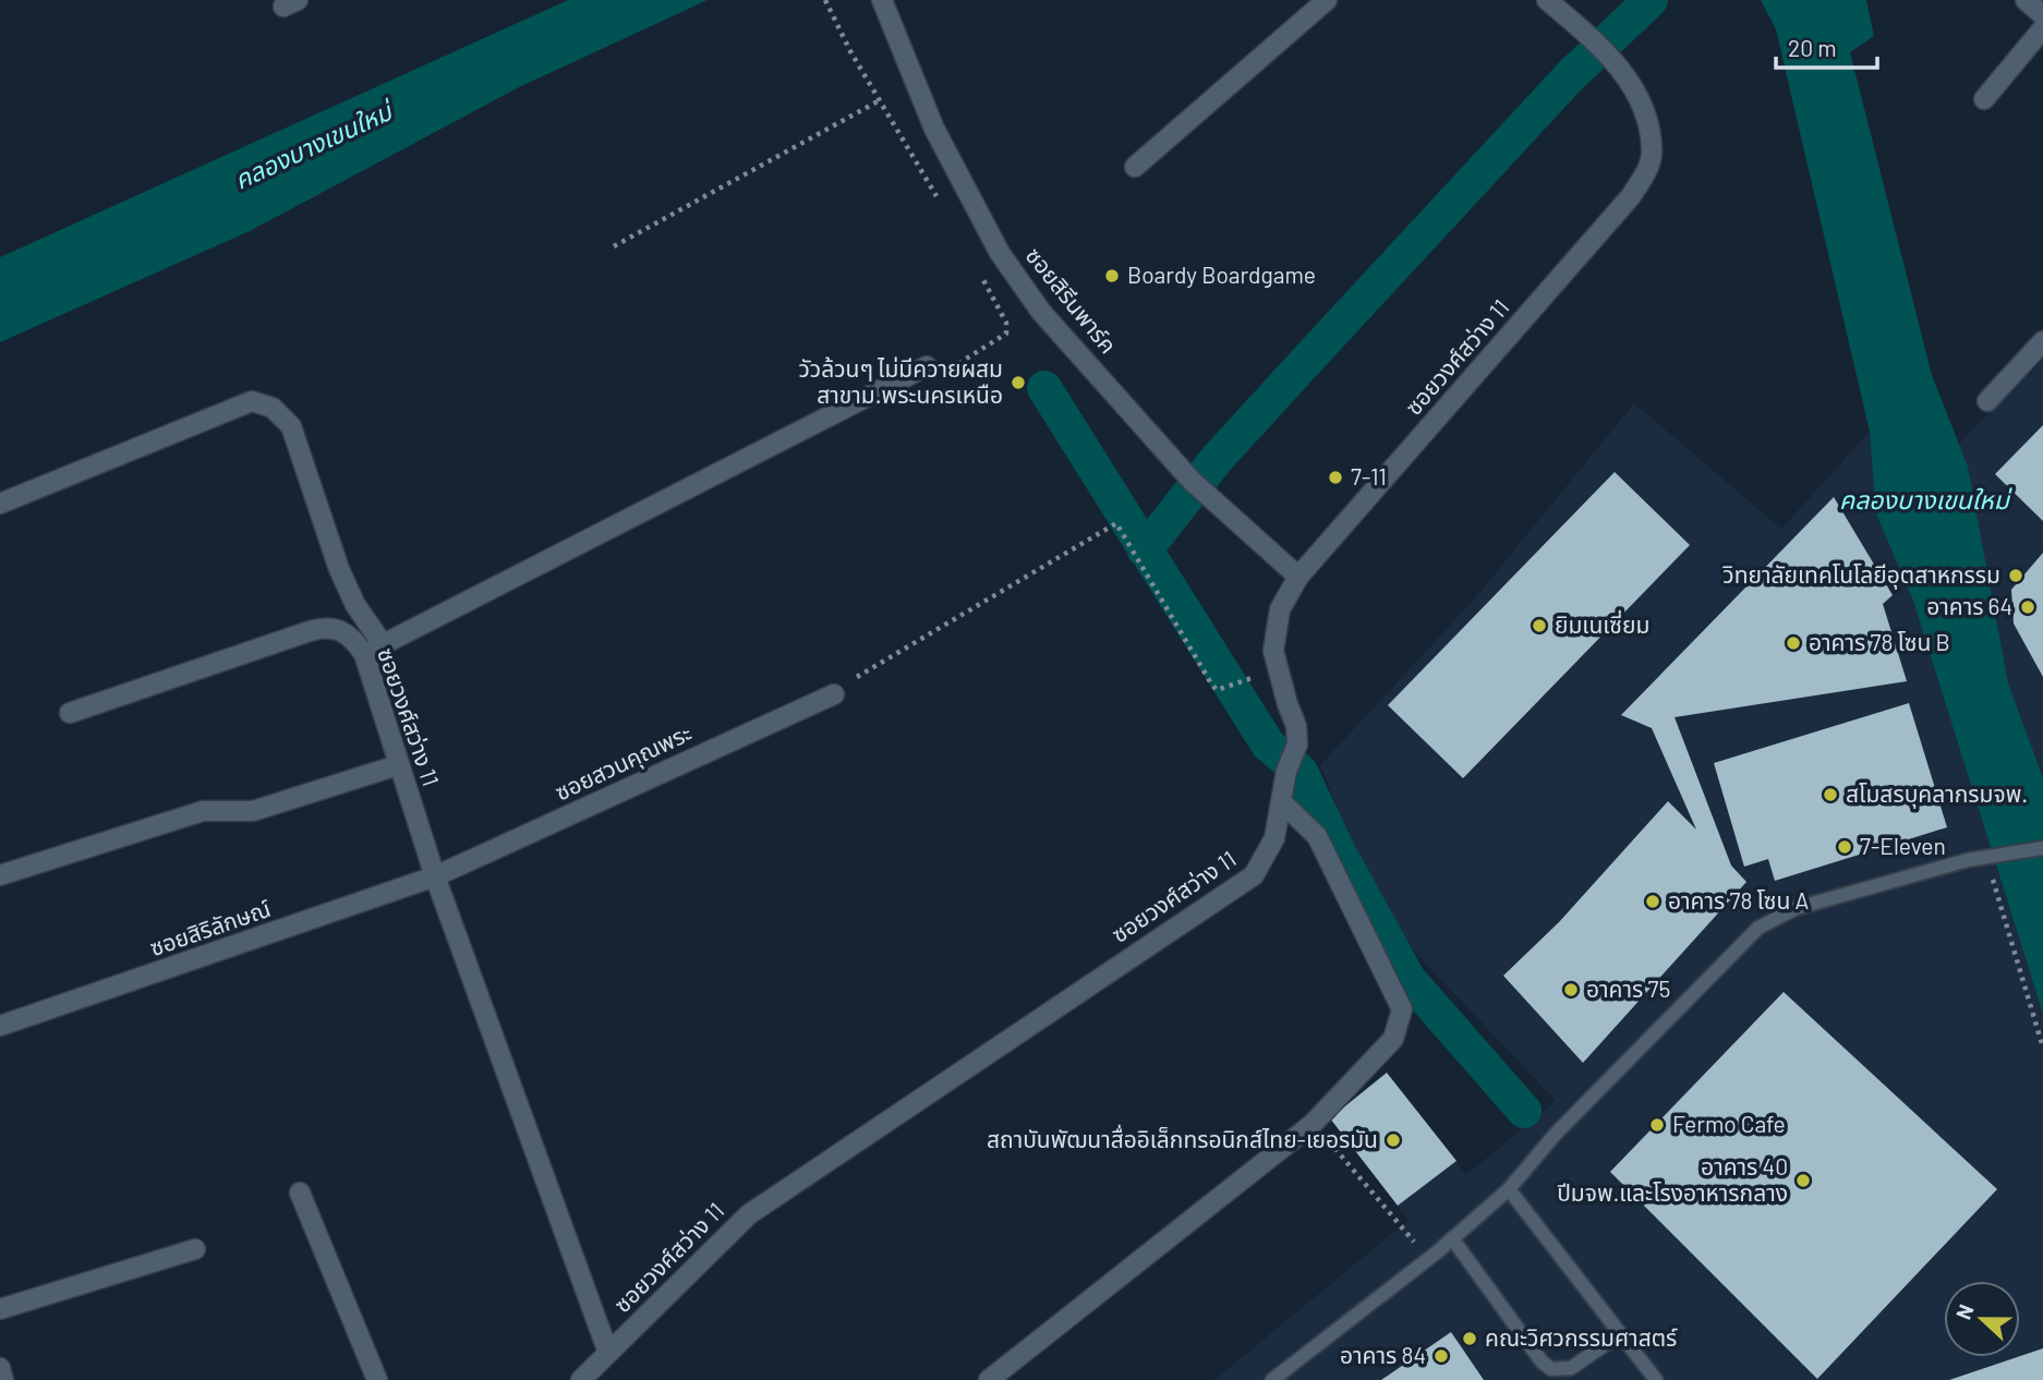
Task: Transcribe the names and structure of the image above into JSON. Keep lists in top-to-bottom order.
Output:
{
  "streets": {
    "street": [
      "ซอยสิรีนพาร์ค",
      "ซอยวงศ์สว่าง 11",
      "ซอยสวนคุณพระ",
      "ซอยสิริลักษณ์"
    ]
  },
  "crossings": [
    ["ซอยสิรีนพาร์ค", "ซอยวงศ์สว่าง 11"],
    ["ซอยวงศ์สว่าง 11", "ซอยสวนคุณพระ"],
    ["ซอยวงศ์สว่าง 11", "ซอยสิริลักษณ์"],
    ["ซอยสวนคุณพระ", "ซอยสิริลักษณ์"]
  ],
  "water": ["คลองบางเขนใหม่"],
  "places": [
    "Boardy Boardgame",
    "วัวล้วนๆ ไม่มีควายผสม สาขาม.พระนครเหนือ",
    "7-11",
    "วิทยาลัยเทคโนโลยีอุตสาหกรรม",
    "อาคาร 64",
    "ยิมเนเซี่ยม",
    "อาคาร 78 โซน B",
    "สโมสรบุคลากรมจพ.",
    "7-Eleven",
    "อาคาร 78 โซน A",
    "อาคาร 75",
    "Fermo Cafe",
    "สถาบันพัฒนาสื่ออิเล็กทรอนิกส์ไทย-เยอรมัน",
    "อาคาร 40 ปีมจพ.และโรงอาหารกลาง",
    "คณะวิศวกรรมศาสตร์",
    "อาคาร 84"
  ],
  "scale_bar": "20 m",
  "north": "left"
}
